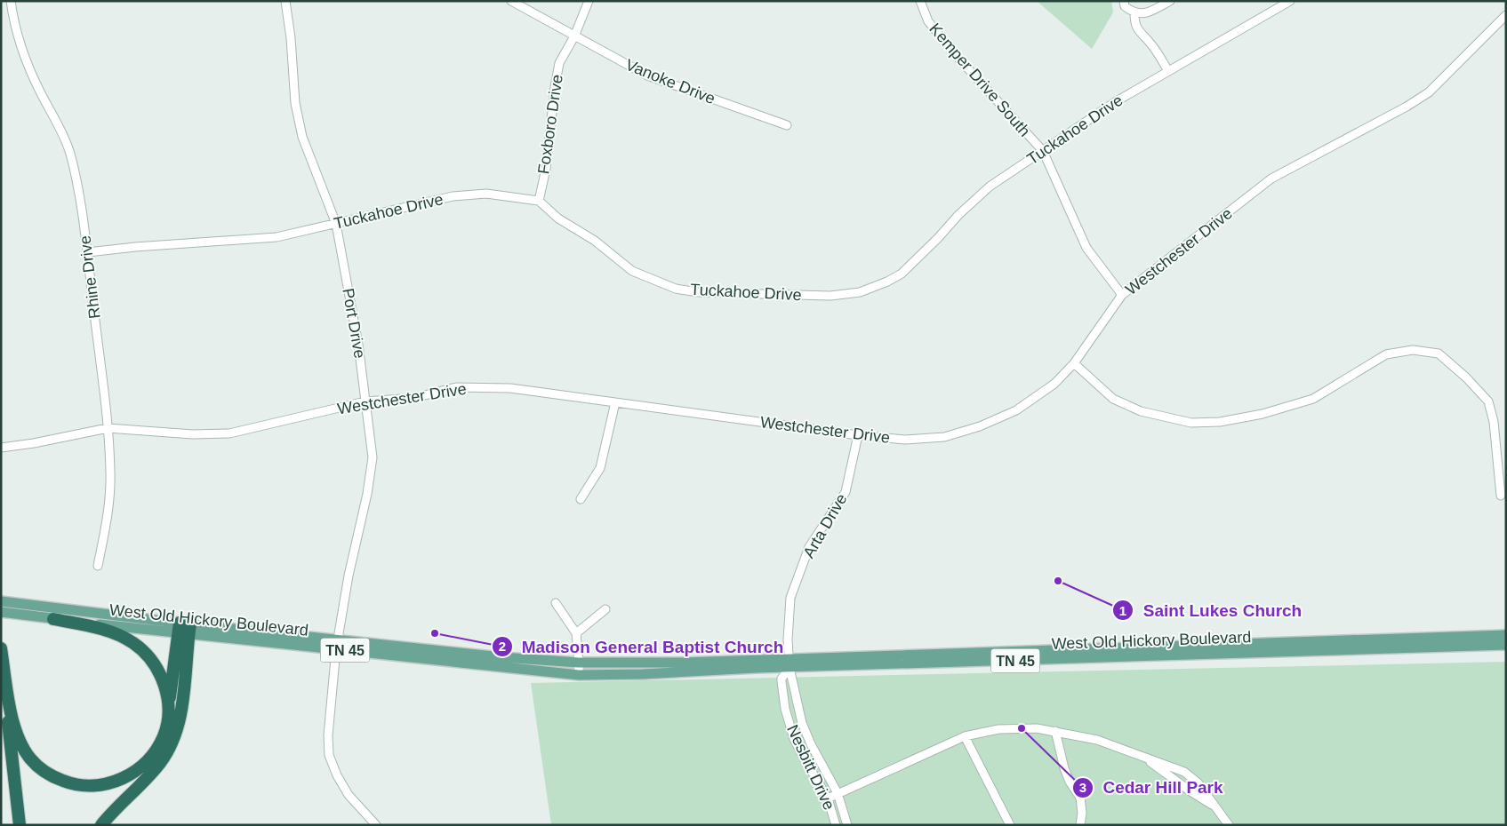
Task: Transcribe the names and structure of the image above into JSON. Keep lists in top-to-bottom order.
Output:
{
  "streets": {
    "main road": ["West Old Hickory Boulevard", "TN 45"],
    "street": [
      "Kemper Drive South",
      "Vanoke Drive",
      "Foxboro Drive",
      "Tuckahoe Drive",
      "Westchester Drive",
      "Rhine Drive",
      "Port Drive",
      "Arta Drive",
      "Nesbitt Drive"
    ]
  },
  "crossings": [
    ["Kemper Drive South", "Tuckahoe Drive"],
    ["Kemper Drive South", "Westchester Drive"],
    ["Vanoke Drive", "Foxboro Drive"],
    ["Foxboro Drive", "Tuckahoe Drive"],
    ["Tuckahoe Drive", "Rhine Drive"],
    ["Tuckahoe Drive", "Port Drive"],
    ["Westchester Drive", "Rhine Drive"],
    ["Westchester Drive", "Port Drive"],
    ["Westchester Drive", "Arta Drive"],
    ["Port Drive", "West Old Hickory Boulevard"],
    ["Arta Drive", "West Old Hickory Boulevard"],
    ["Arta Drive", "Nesbitt Drive"],
    ["West Old Hickory Boulevard", "Nesbitt Drive"]
  ],
  "places": ["Saint Lukes Church", "Madison General Baptist Church", "Cedar Hill Park"]
}
